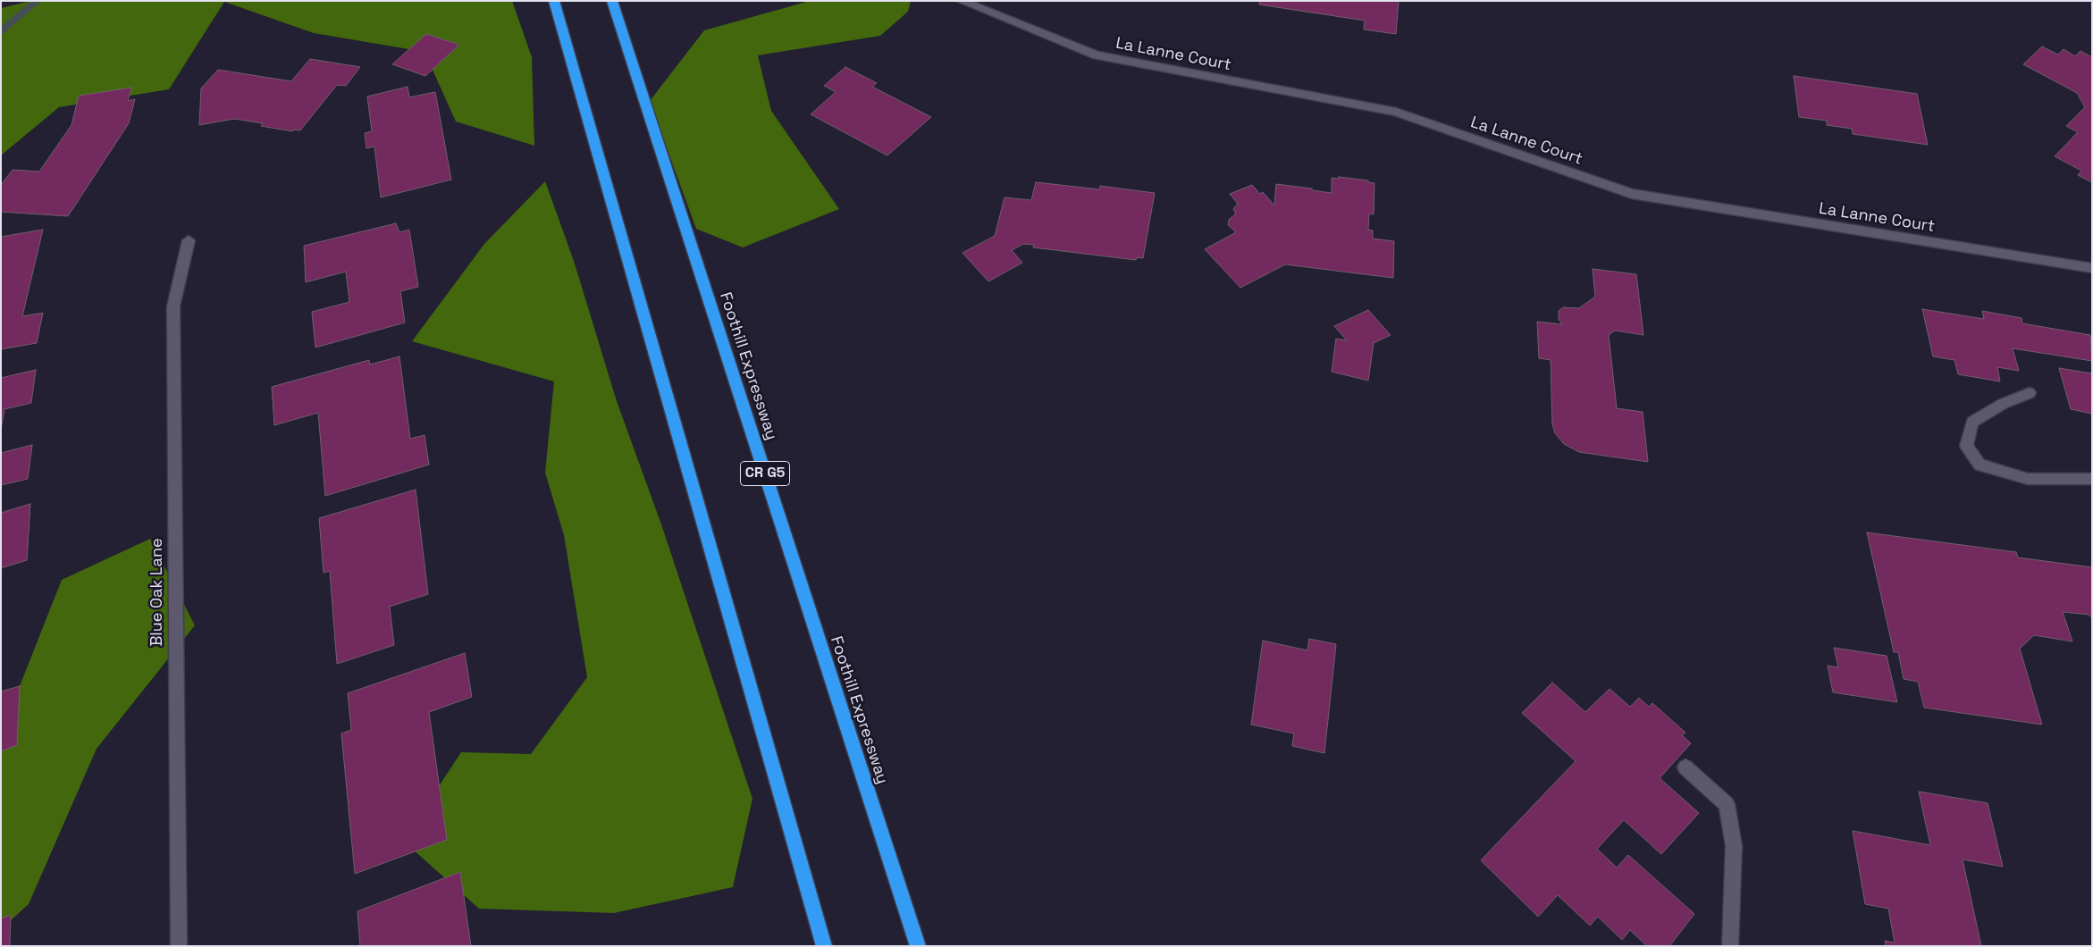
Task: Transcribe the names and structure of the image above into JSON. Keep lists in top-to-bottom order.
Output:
{
  "streets": {
    "highway": ["Foothill Expressway", "CR G5"],
    "street": ["La Lanne Court", "Blue Oak Lane"]
  }
}
